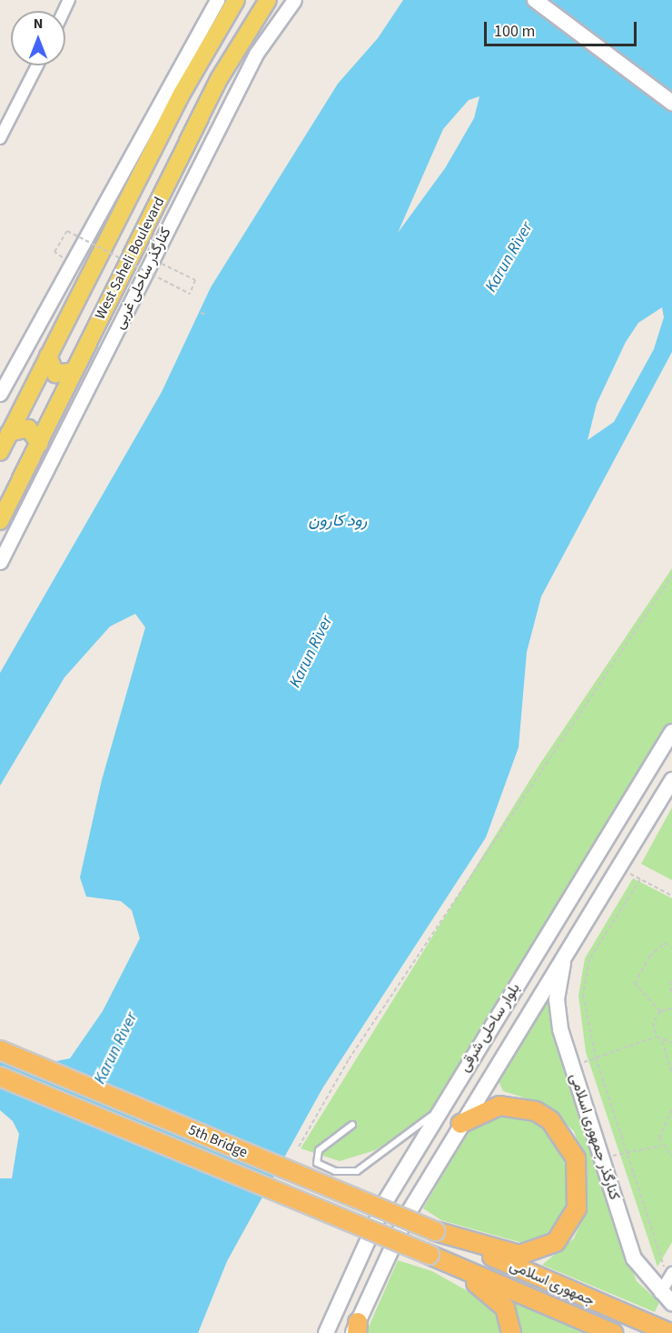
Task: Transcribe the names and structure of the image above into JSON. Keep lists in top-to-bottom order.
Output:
{
  "streets": {
    "highway": ["5th Bridge", "جمهوری اسلامی"],
    "main road": ["West Saheli Boulevard", "بلوار ساحلی شرقی", "کنارگذر جمهوری اسلامی"],
    "street": ["کنارگذر ساحلی غربی"]
  },
  "crossings": [
    ["بلوار ساحلی شرقی", "کنارگذر جمهوری اسلامی"],
    ["5th Bridge", "جمهوری اسلامی"]
  ],
  "water": ["Karun River", "رود کارون"],
  "scale_bar": "100 m",
  "north": "top"
}
